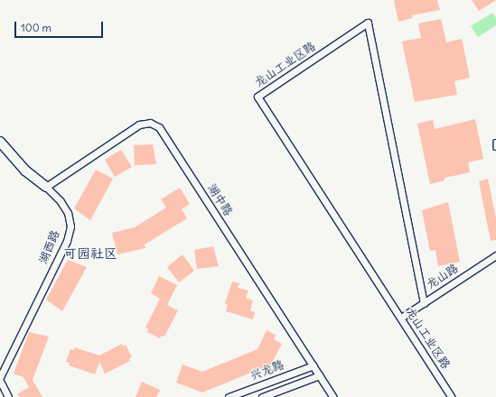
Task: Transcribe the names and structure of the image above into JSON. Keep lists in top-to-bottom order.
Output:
{
  "streets": {
    "street": [
      "龙山工业区路",
      "湖中路",
      "湖西路",
      "龙山路",
      "兴龙路"
    ]
  },
  "crossings": [
    ["龙山工业区路", "龙山路"],
    ["湖中路", "湖西路"],
    ["湖中路", "兴龙路"]
  ],
  "districts": ["可园社区"],
  "scale_bar": "100 m"
}
